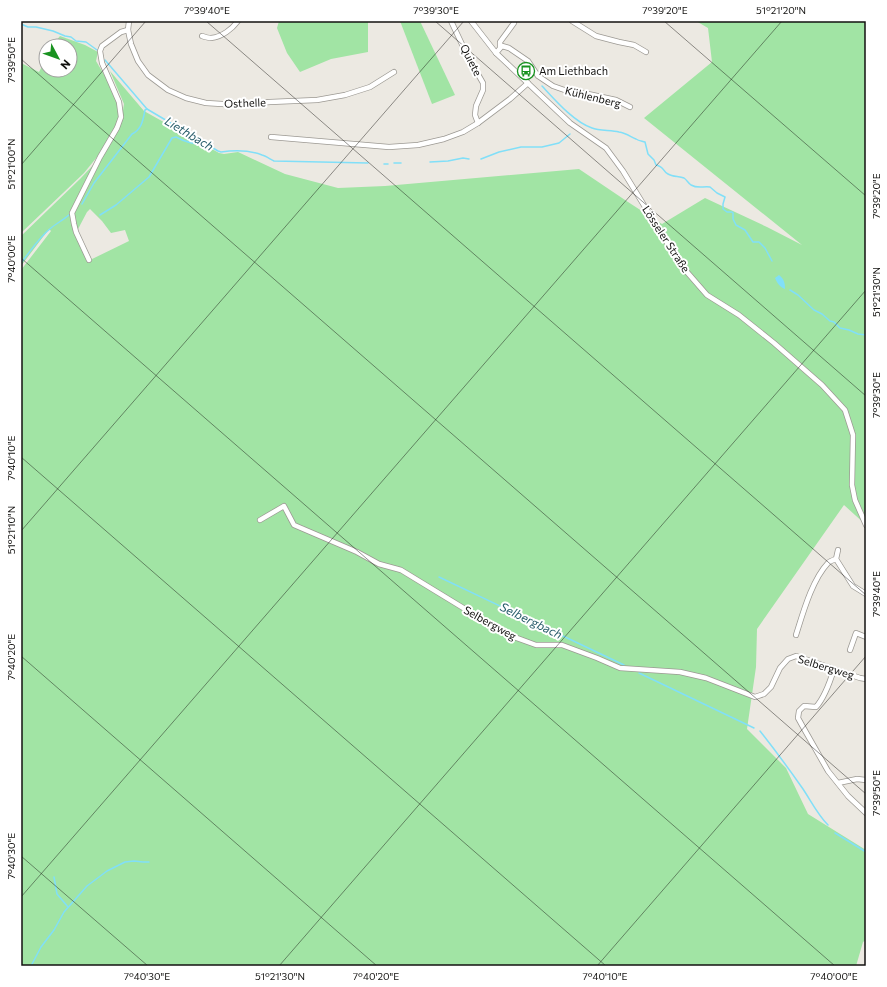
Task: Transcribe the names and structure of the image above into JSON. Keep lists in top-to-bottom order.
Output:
{
  "streets": {
    "street": [
      "Quiete",
      "Kühlenberg",
      "Osthelle",
      "Lösseler Straße",
      "Selbergweg"
    ]
  },
  "water": ["Liethbach", "Selbergbach"],
  "places": {
    "bus stop": ["Am Liethbach"]
  },
  "north": "bottom right",
  "coordinates": [
    "7°39'40\"E",
    "7°39'30\"E",
    "7°39'20\"E",
    "51°21'20\"N",
    "7°39'50\"E",
    "51°21'00\"N",
    "7°40'00\"E",
    "51°21'30\"N",
    "7°40'10\"E",
    "51°21'10\"N",
    "7°40'20\"E",
    "7°40'30\"E"
  ]
}
